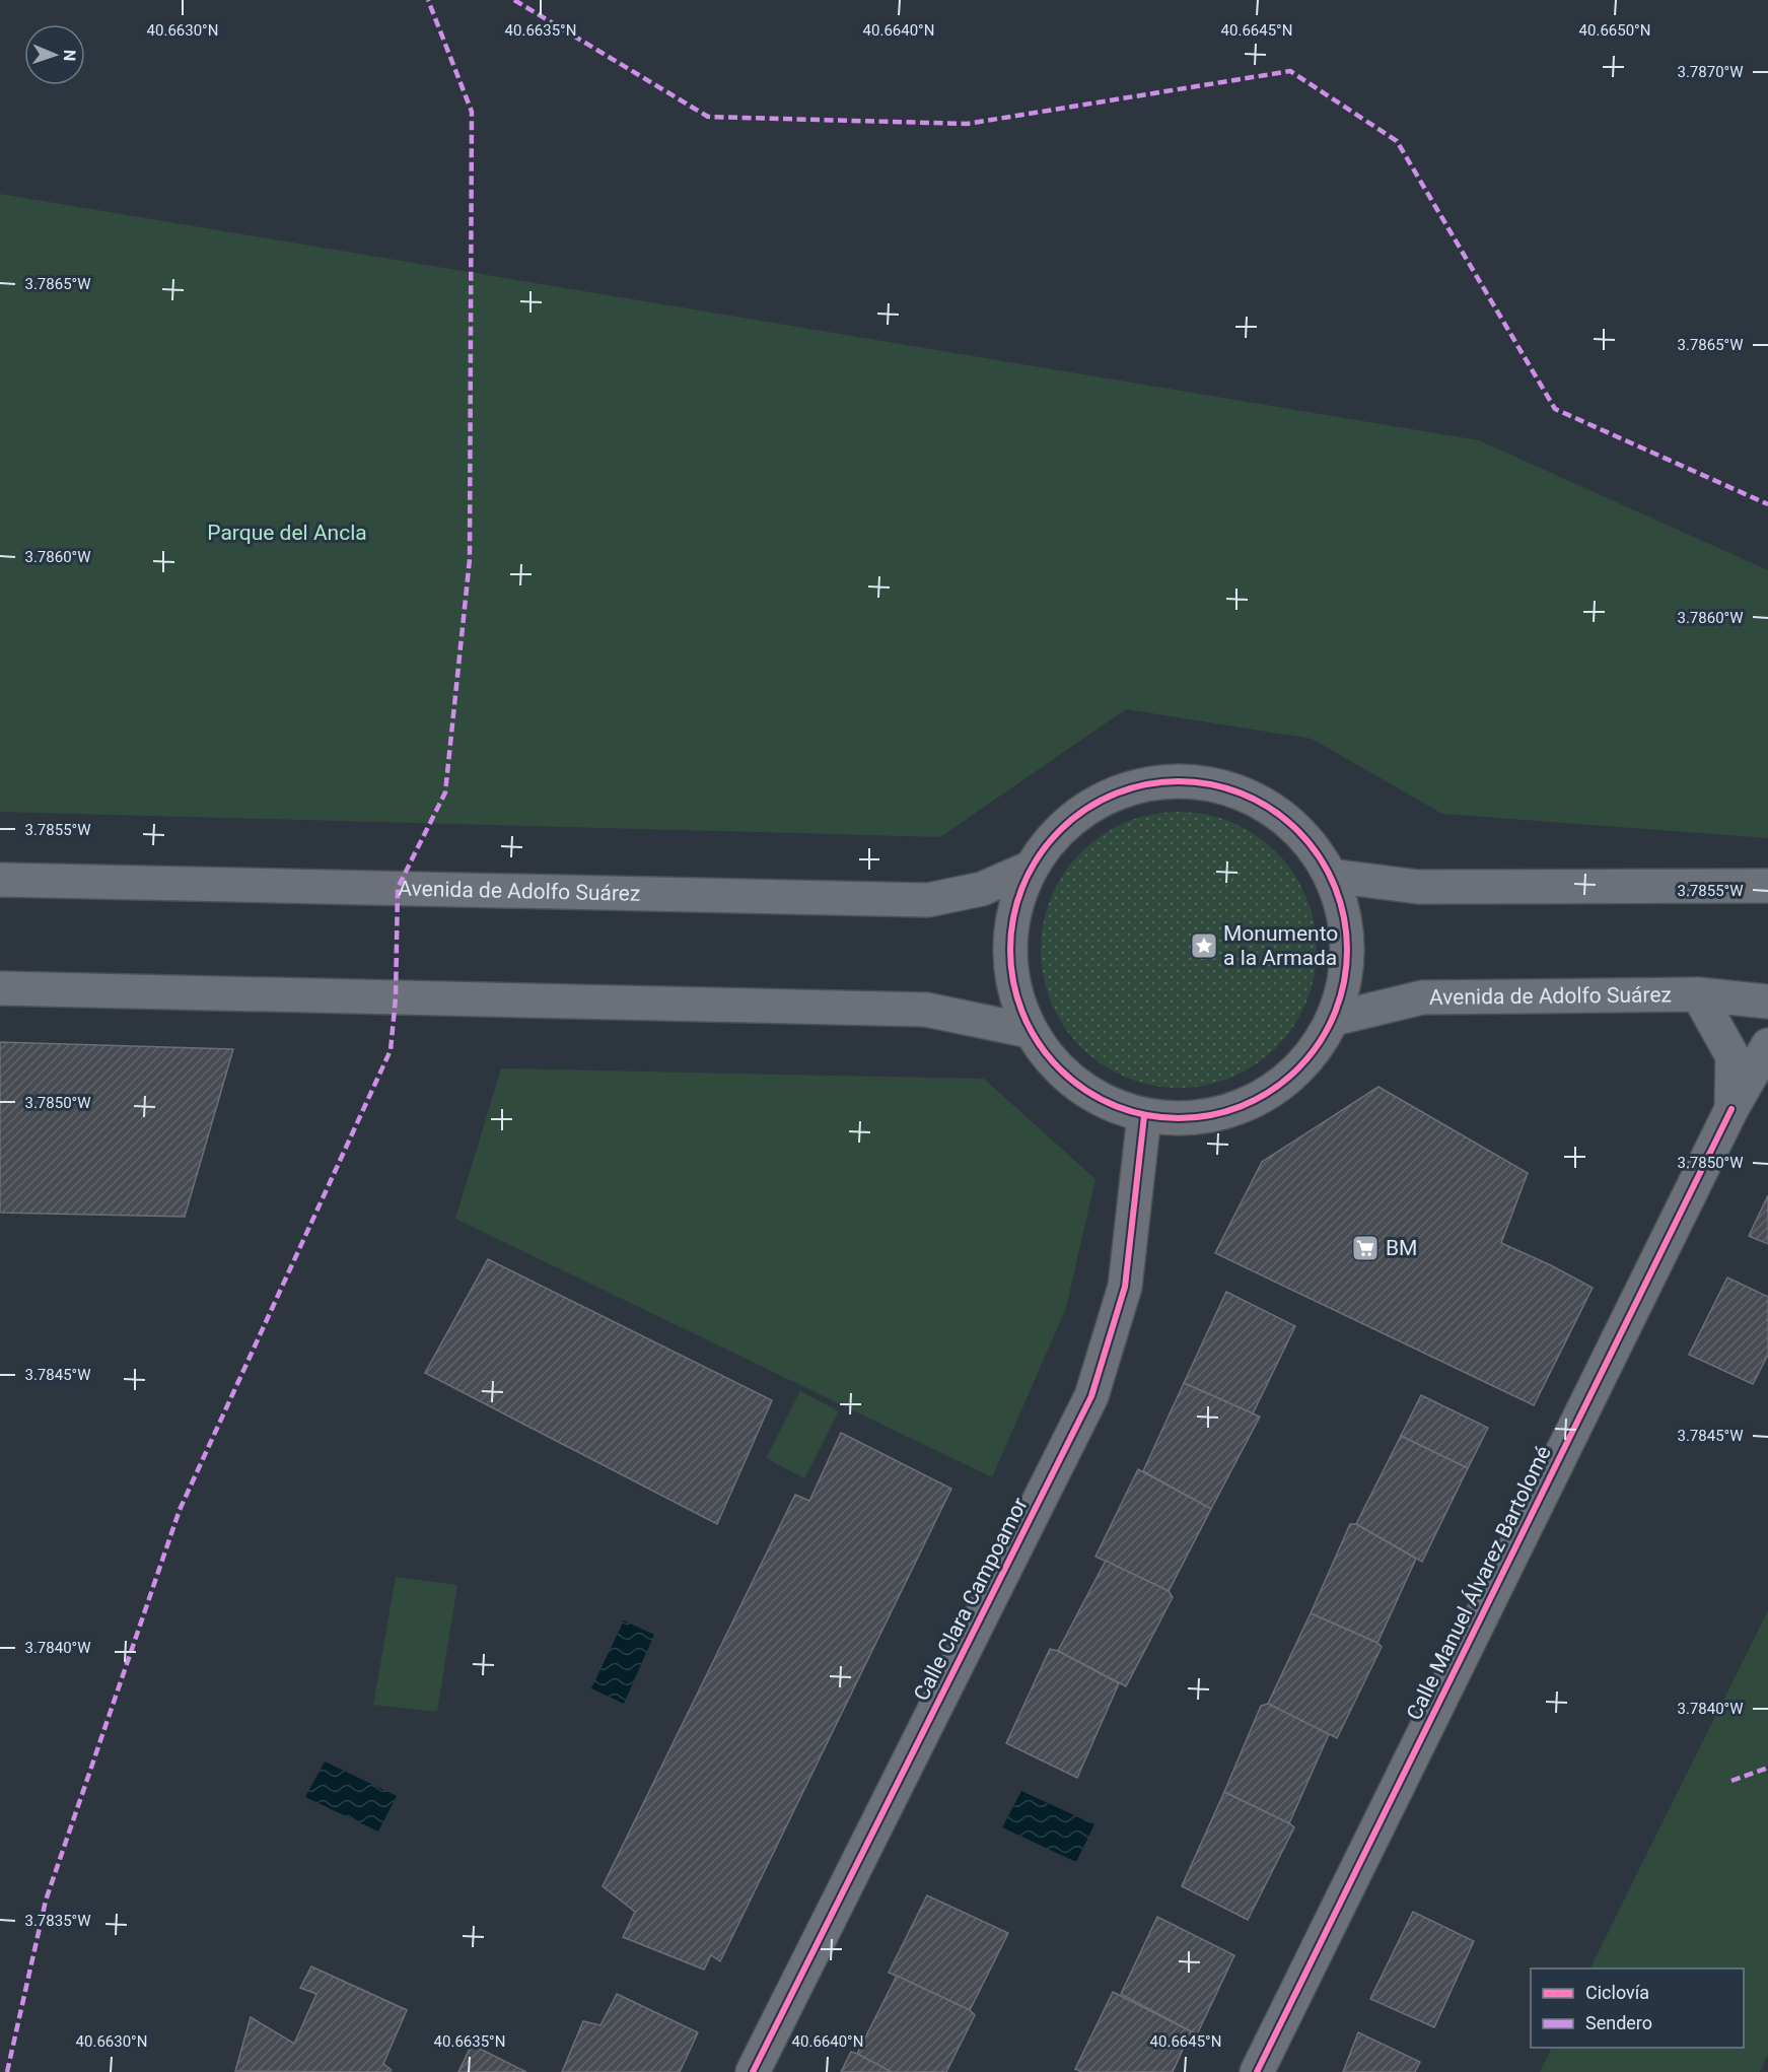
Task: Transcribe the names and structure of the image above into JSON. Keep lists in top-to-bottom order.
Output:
{
  "streets": {
    "street": ["Avenida de Adolfo Suárez", "Calle Manuel Álvarez Bartolomé", "Calle Clara Campoamor"]
  },
  "crossings": [
    ["Avenida de Adolfo Suárez", "Calle Manuel Álvarez Bartolomé"]
  ],
  "parks": ["Parque del Ancla"],
  "places": {
    "place": ["Monumento a la Armada"],
    "supermarket": ["BM"]
  },
  "legend": ["Ciclovía", "Sendero"],
  "north": "right",
  "coordinates": [
    "40.6630°N",
    "40.6635°N",
    "40.6640°N",
    "40.6645°N",
    "40.6650°N",
    "3.7870°W",
    "3.7865°W",
    "3.7860°W",
    "3.7855°W",
    "3.7850°W",
    "3.7845°W",
    "3.7840°W",
    "3.7835°W"
  ]
}
